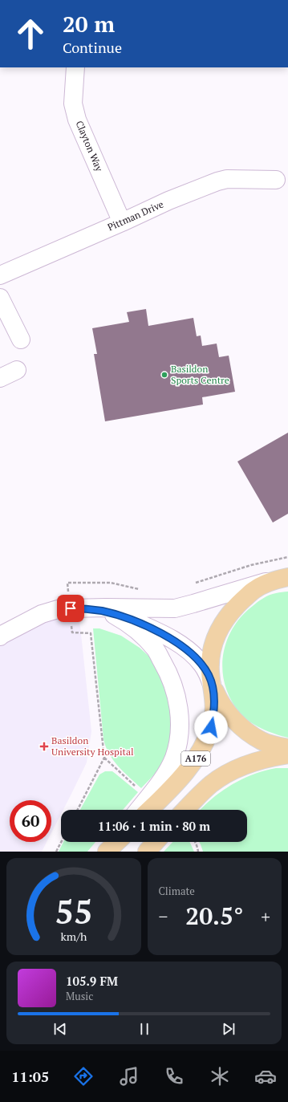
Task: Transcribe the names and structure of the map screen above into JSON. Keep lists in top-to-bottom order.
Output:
{
  "streets": {
    "main road": ["A176"],
    "street": ["Clayton Way", "Pittman Drive"]
  },
  "crossings": [
    ["Clayton Way", "Pittman Drive"]
  ],
  "places": {
    "other": ["Basildon Sports Centre"],
    "health": ["Basildon University Hospital"]
  },
  "page": {
    "turn": ["20 m", "Continue"],
    "limit": "60",
    "trip": "11:06 · 1 min · 80 m",
    "tile": "Climate",
    "heat": ["−", "20.5°", "+"],
    "song": ["105.9 FM", "Music"],
    "tabs": "11:05",
    "gauge": ["55", "km/h"]
  }
}
